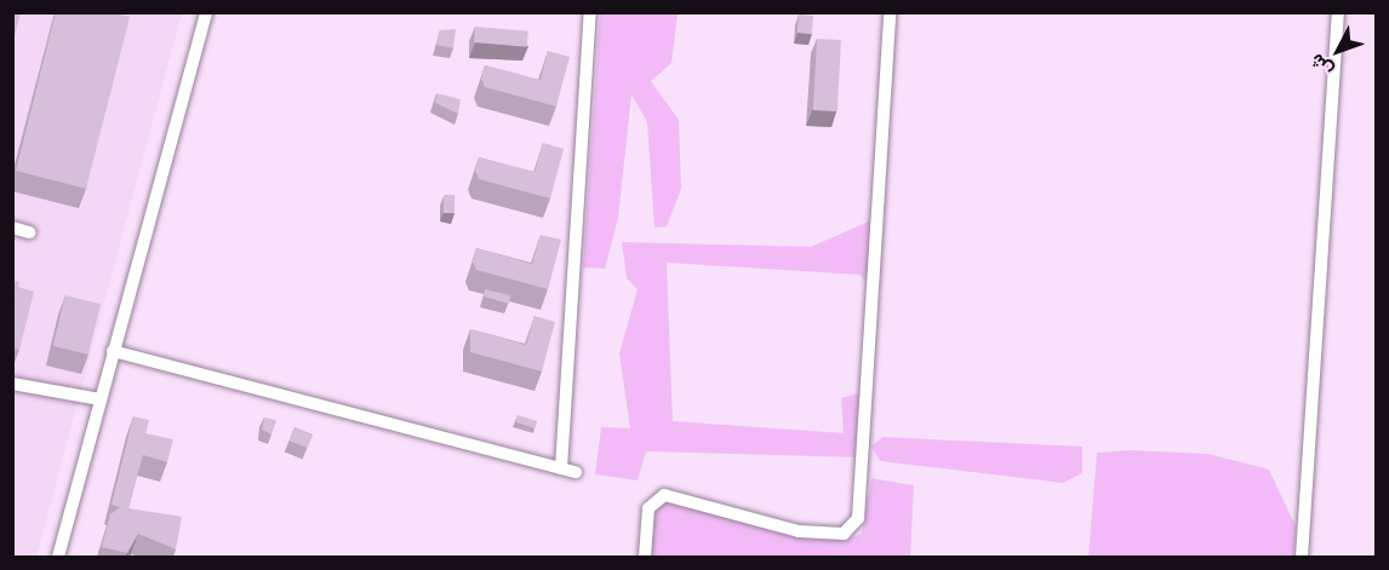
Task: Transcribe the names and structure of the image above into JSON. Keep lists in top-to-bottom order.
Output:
{
  "north": "bottom left"
}
